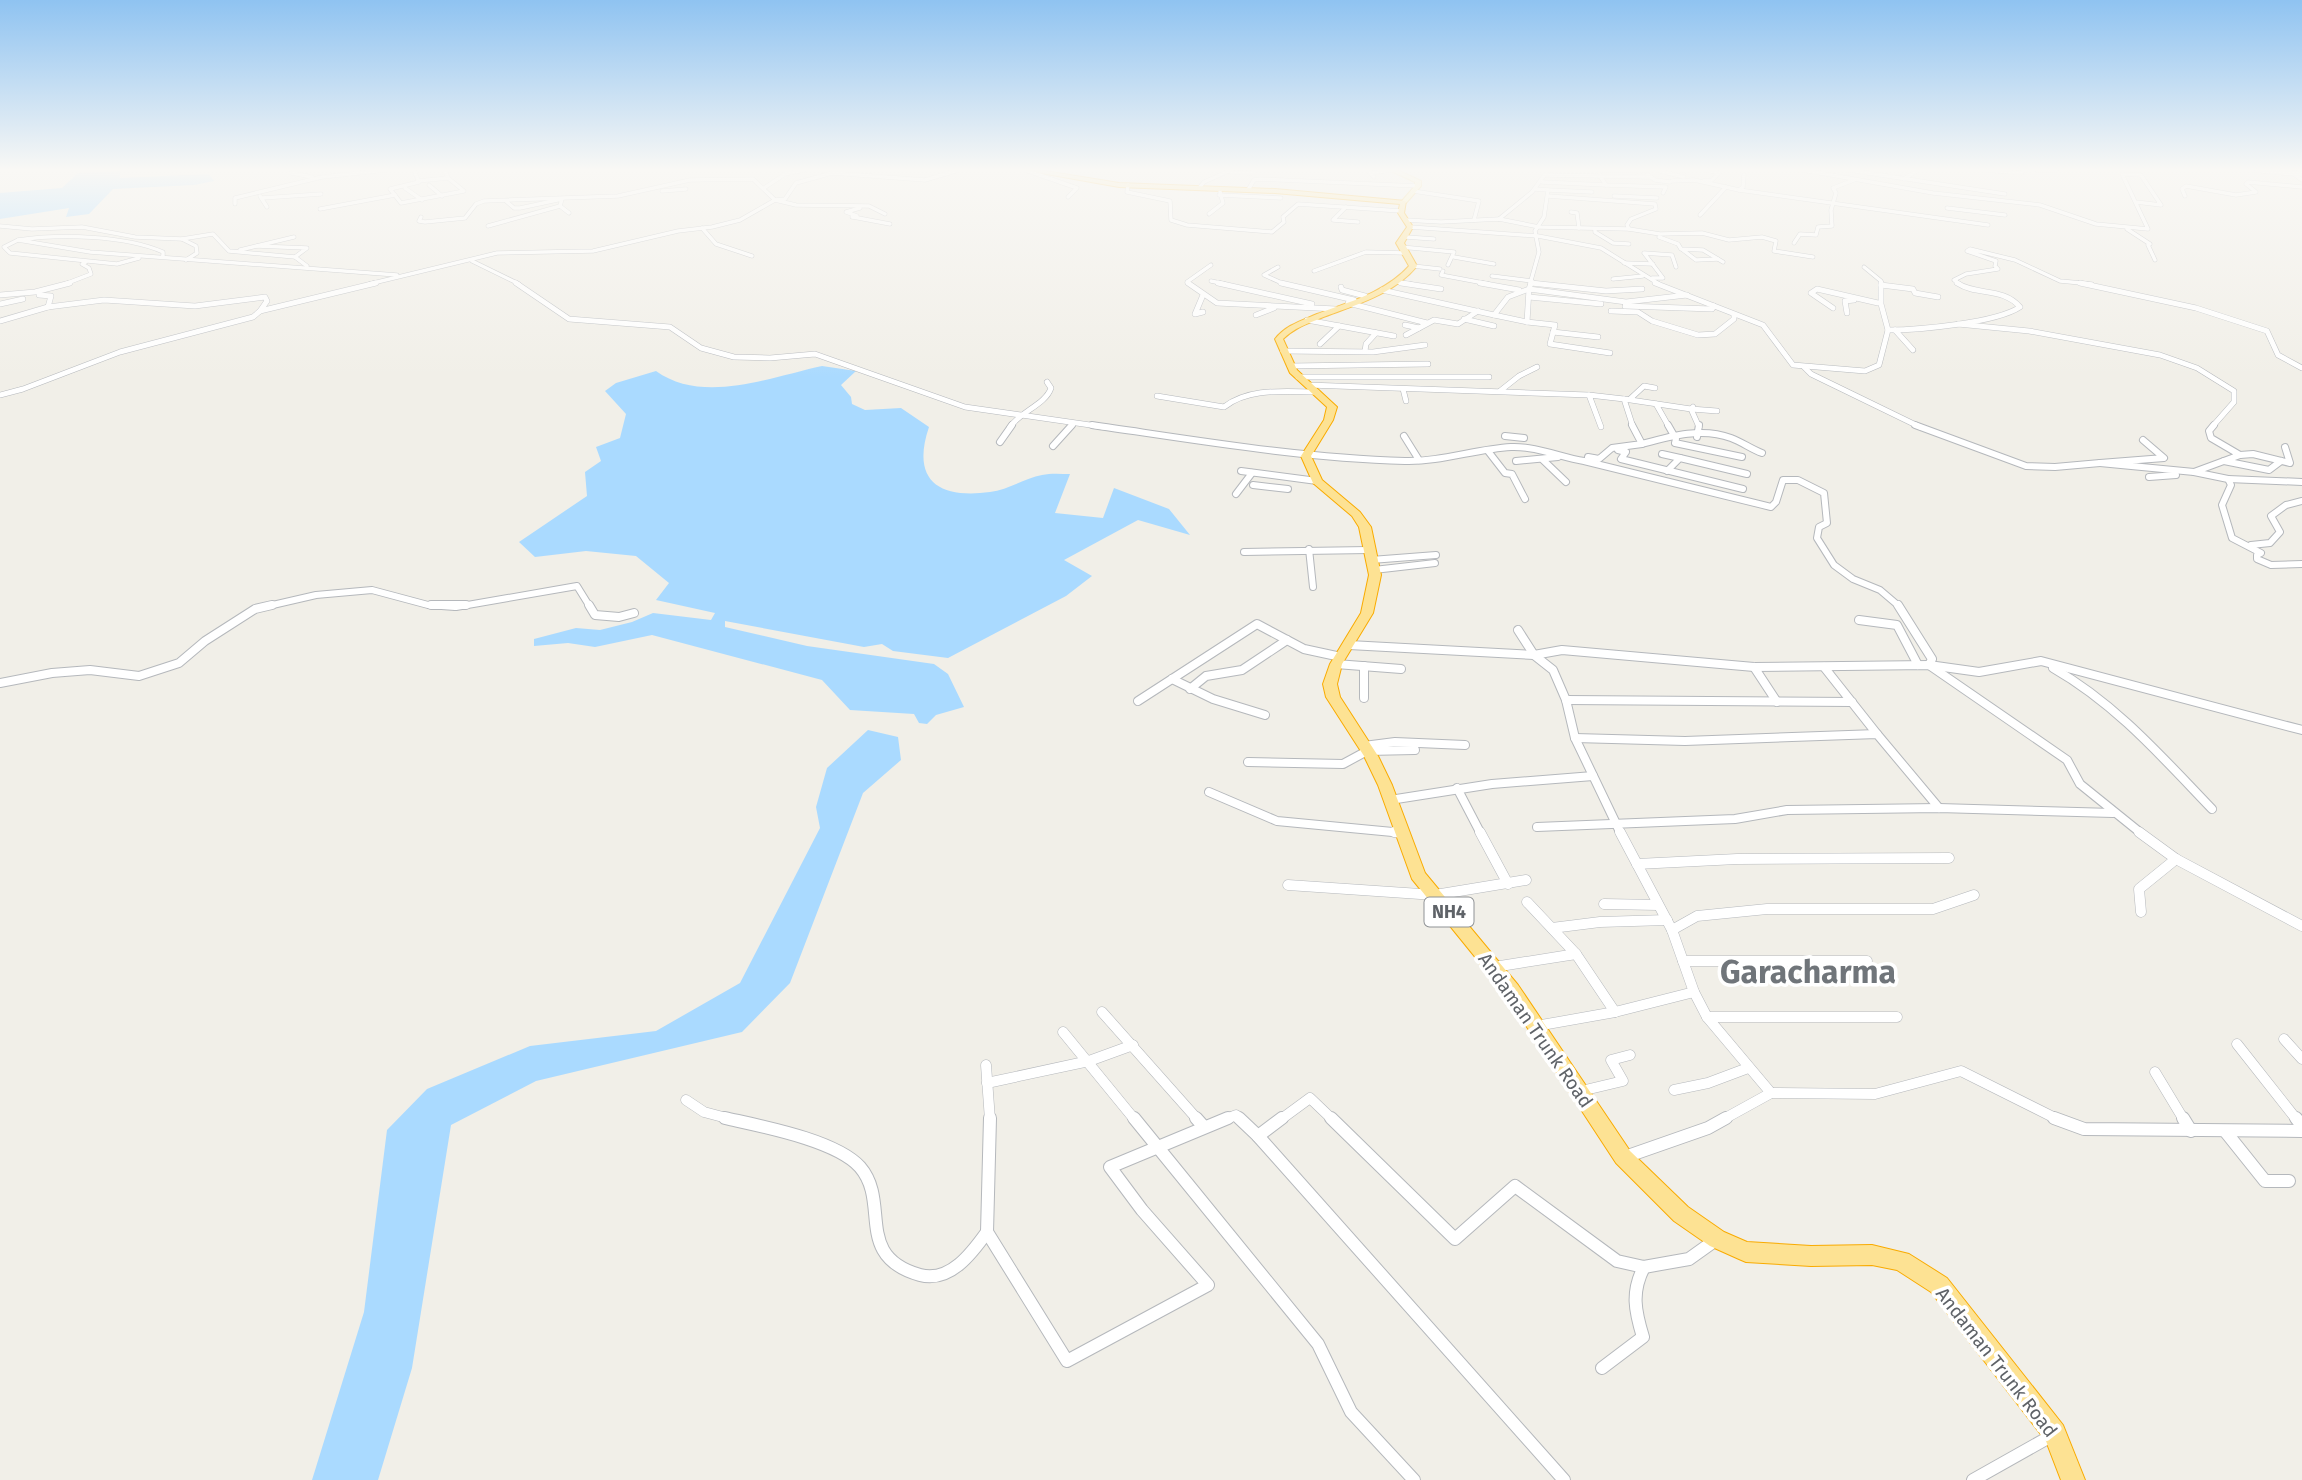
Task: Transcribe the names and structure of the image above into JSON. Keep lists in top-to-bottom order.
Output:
{
  "streets": {
    "highway": ["NH4", "Andaman Trunk Road"]
  },
  "districts": ["Garacharma"]
}
